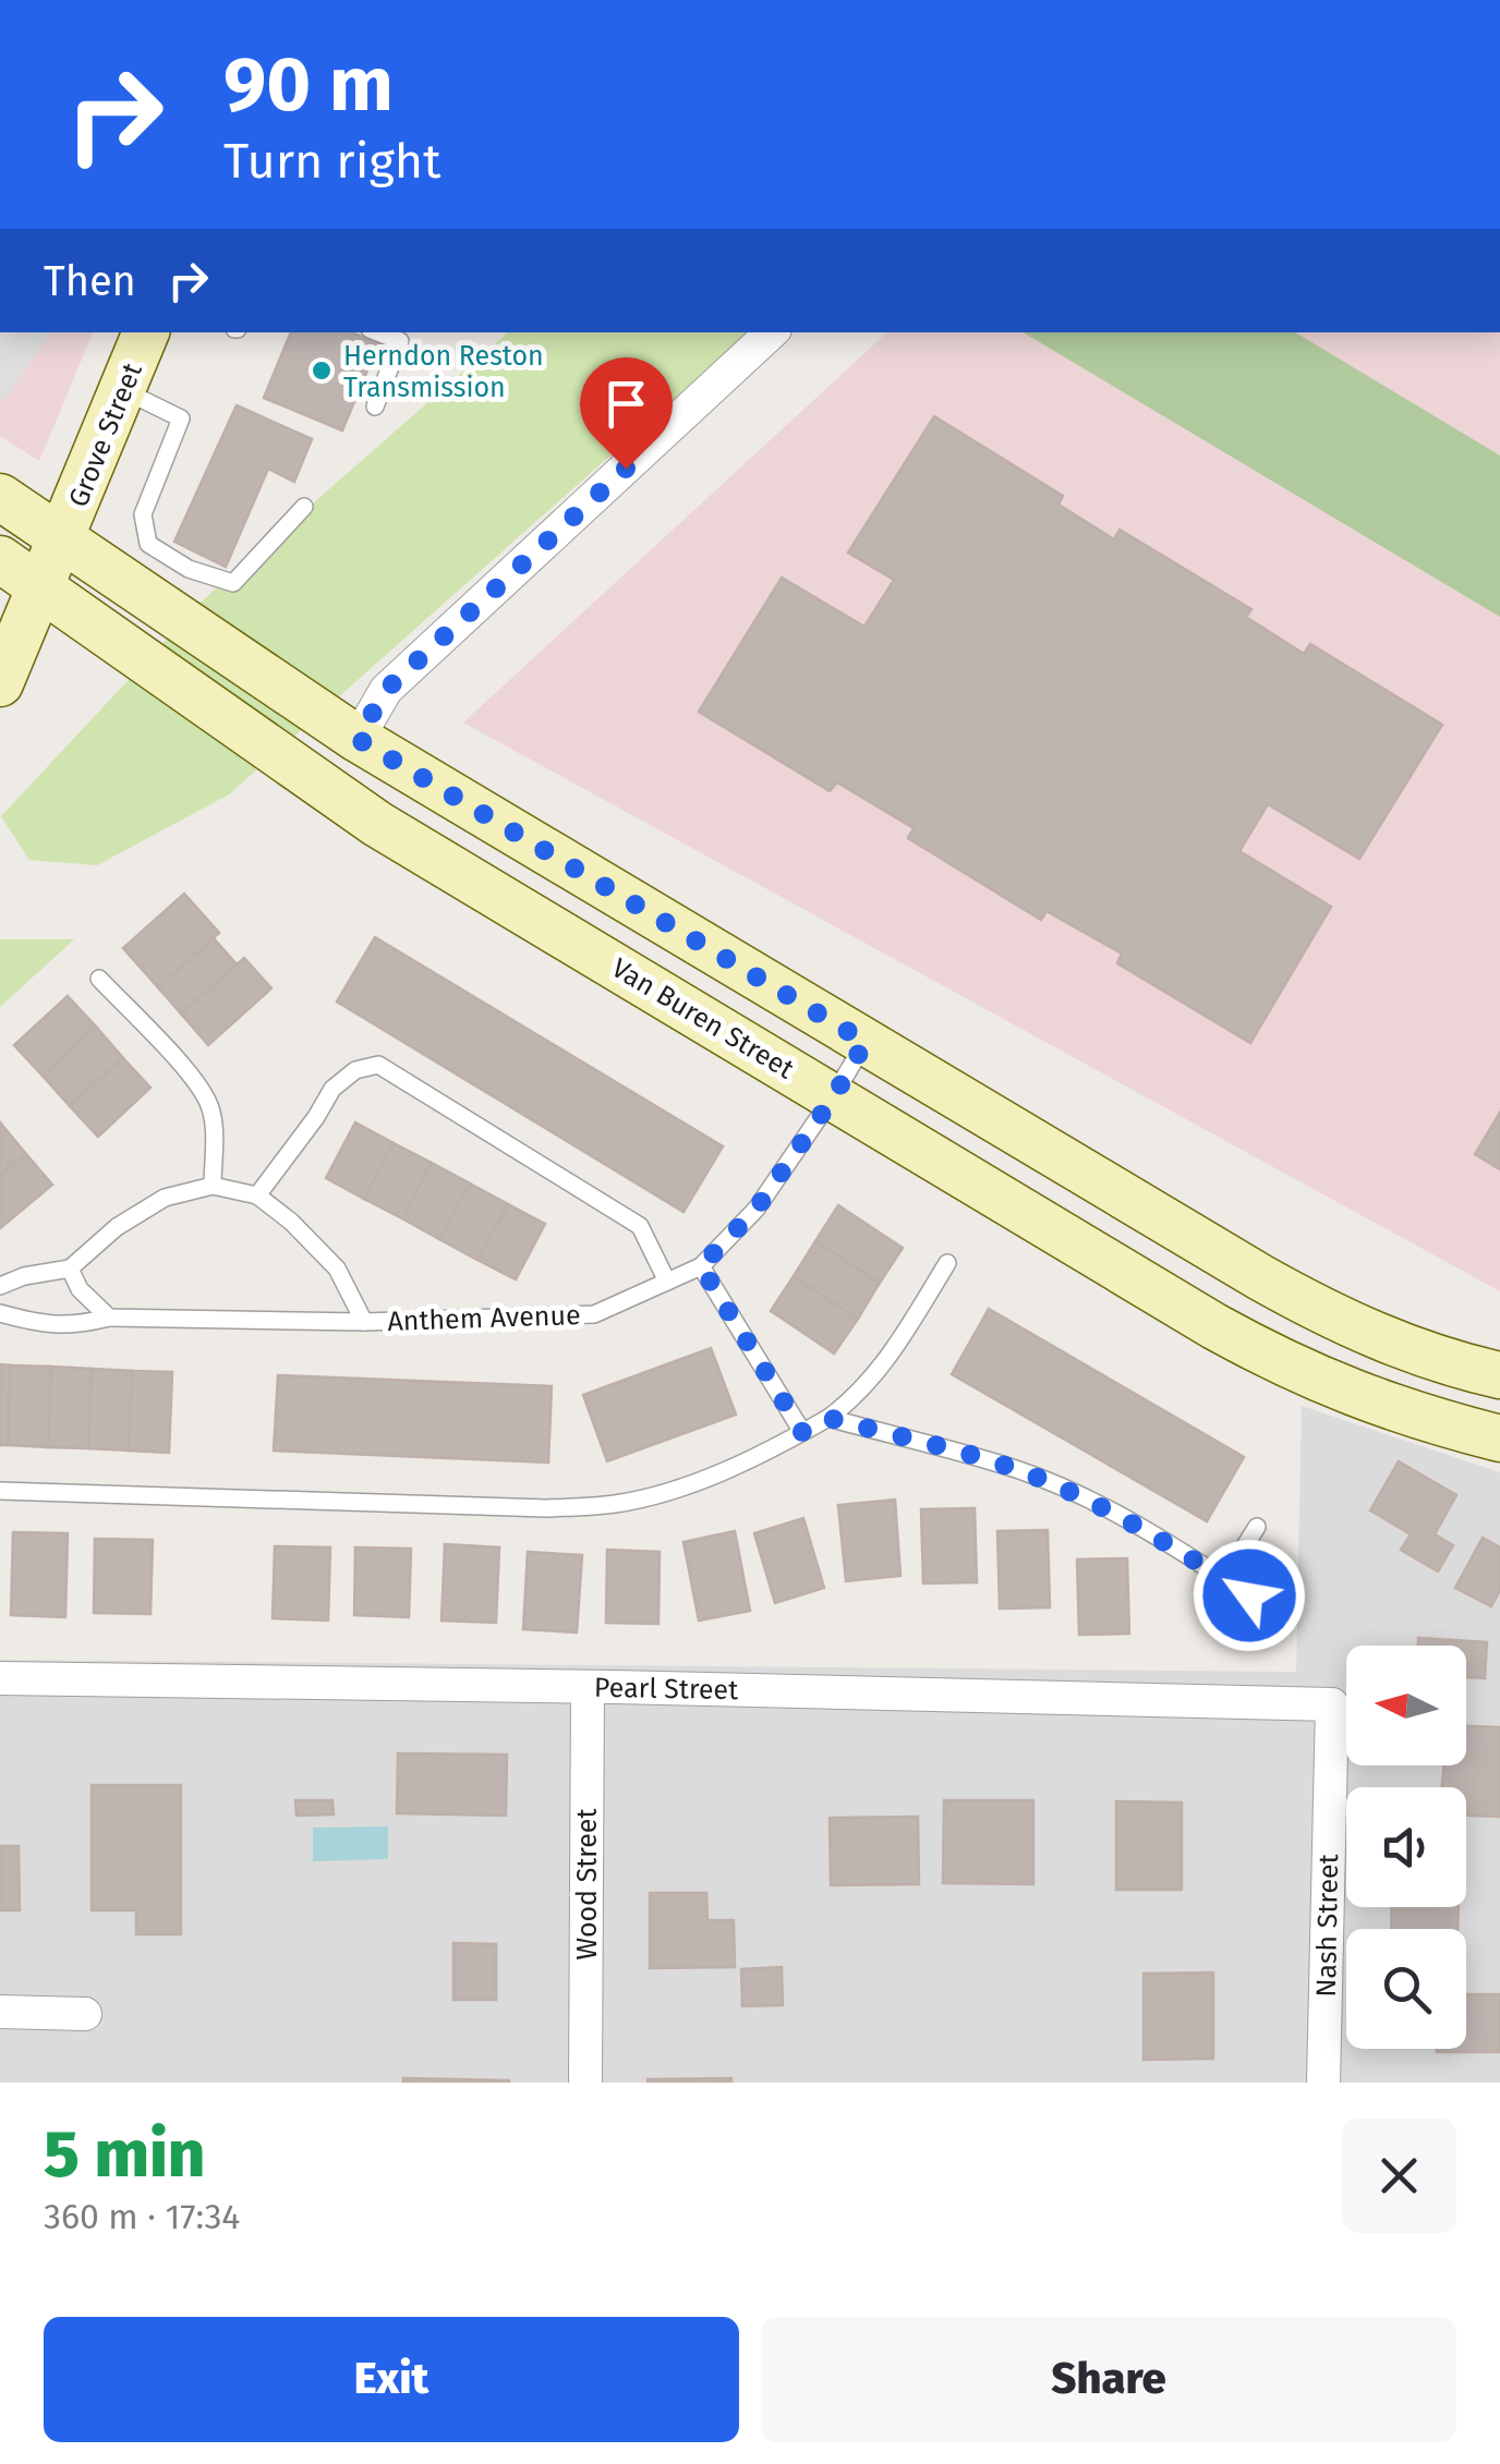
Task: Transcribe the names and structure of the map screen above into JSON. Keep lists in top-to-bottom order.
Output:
{
  "streets": {
    "main road": ["Grove Street", "Van Buren Street"],
    "street": ["Pearl Street", "Wood Street", "Nash Street"],
    "lane": ["Anthem Avenue"]
  },
  "crossings": [
    ["Grove Street", "Van Buren Street"],
    ["Van Buren Street", "Anthem Avenue"],
    ["Pearl Street", "Wood Street"],
    ["Pearl Street", "Nash Street"]
  ],
  "places": ["Herndon Reston Transmission"],
  "north": "left",
  "page": {
    "turn": ["90 m", "Turn right"],
    "then": "Then",
    "heading": ["5 min", "360 m · 17:34"],
    "buttons": ["Exit", "Share"]
  }
}
